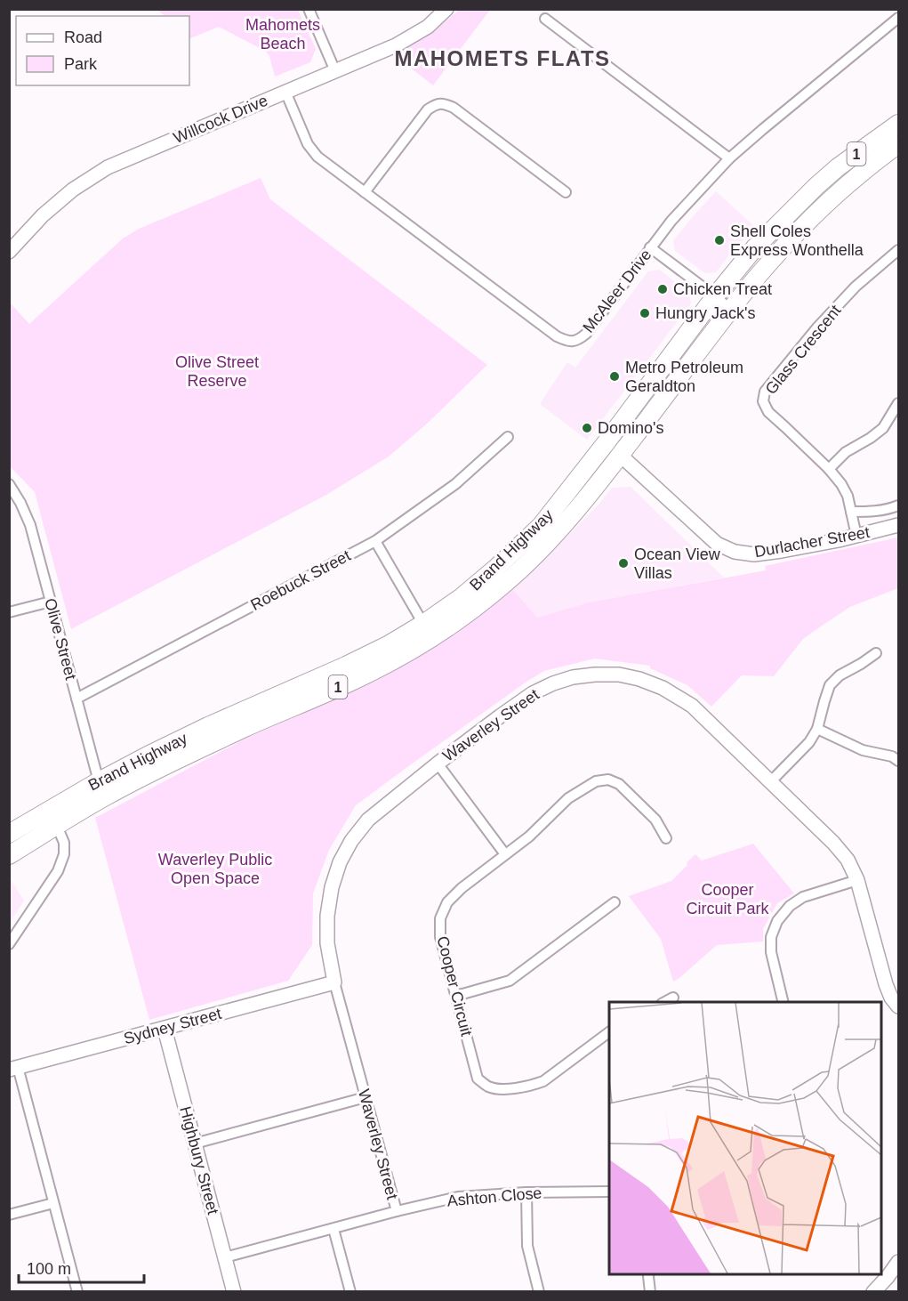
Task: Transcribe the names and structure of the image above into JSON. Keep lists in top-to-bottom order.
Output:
{
  "streets": {
    "highway": ["1", "Brand Highway"],
    "street": [
      "Willcock Drive",
      "McAleer Drive",
      "Glass Crescent",
      "Durlacher Street",
      "Roebuck Street",
      "Olive Street",
      "Waverley Street",
      "Cooper Circuit",
      "Sydney Street",
      "Highbury Street",
      "Ashton Close"
    ]
  },
  "crossings": [
    ["Willcock Drive", "McAleer Drive"],
    ["Glass Crescent", "Durlacher Street"],
    ["Durlacher Street", "Brand Highway"],
    ["Brand Highway", "Olive Street"],
    ["Roebuck Street", "Olive Street"],
    ["Waverley Street", "Sydney Street"],
    ["Waverley Street", "Ashton Close"],
    ["Sydney Street", "Highbury Street"],
    ["Highbury Street", "Ashton Close"]
  ],
  "districts": ["MAHOMETS FLATS"],
  "parks": [
    "Mahomets Beach",
    "Olive Street Reserve",
    "Waverley Public Open Space",
    "Cooper Circuit Park"
  ],
  "places": [
    "Shell Coles Express Wonthella",
    "Chicken Treat",
    "Hungry Jack's",
    "Metro Petroleum Geraldton",
    "Domino's",
    "Ocean View Villas"
  ],
  "legend": ["Road", "Park"],
  "scale_bar": "100 m"
}
